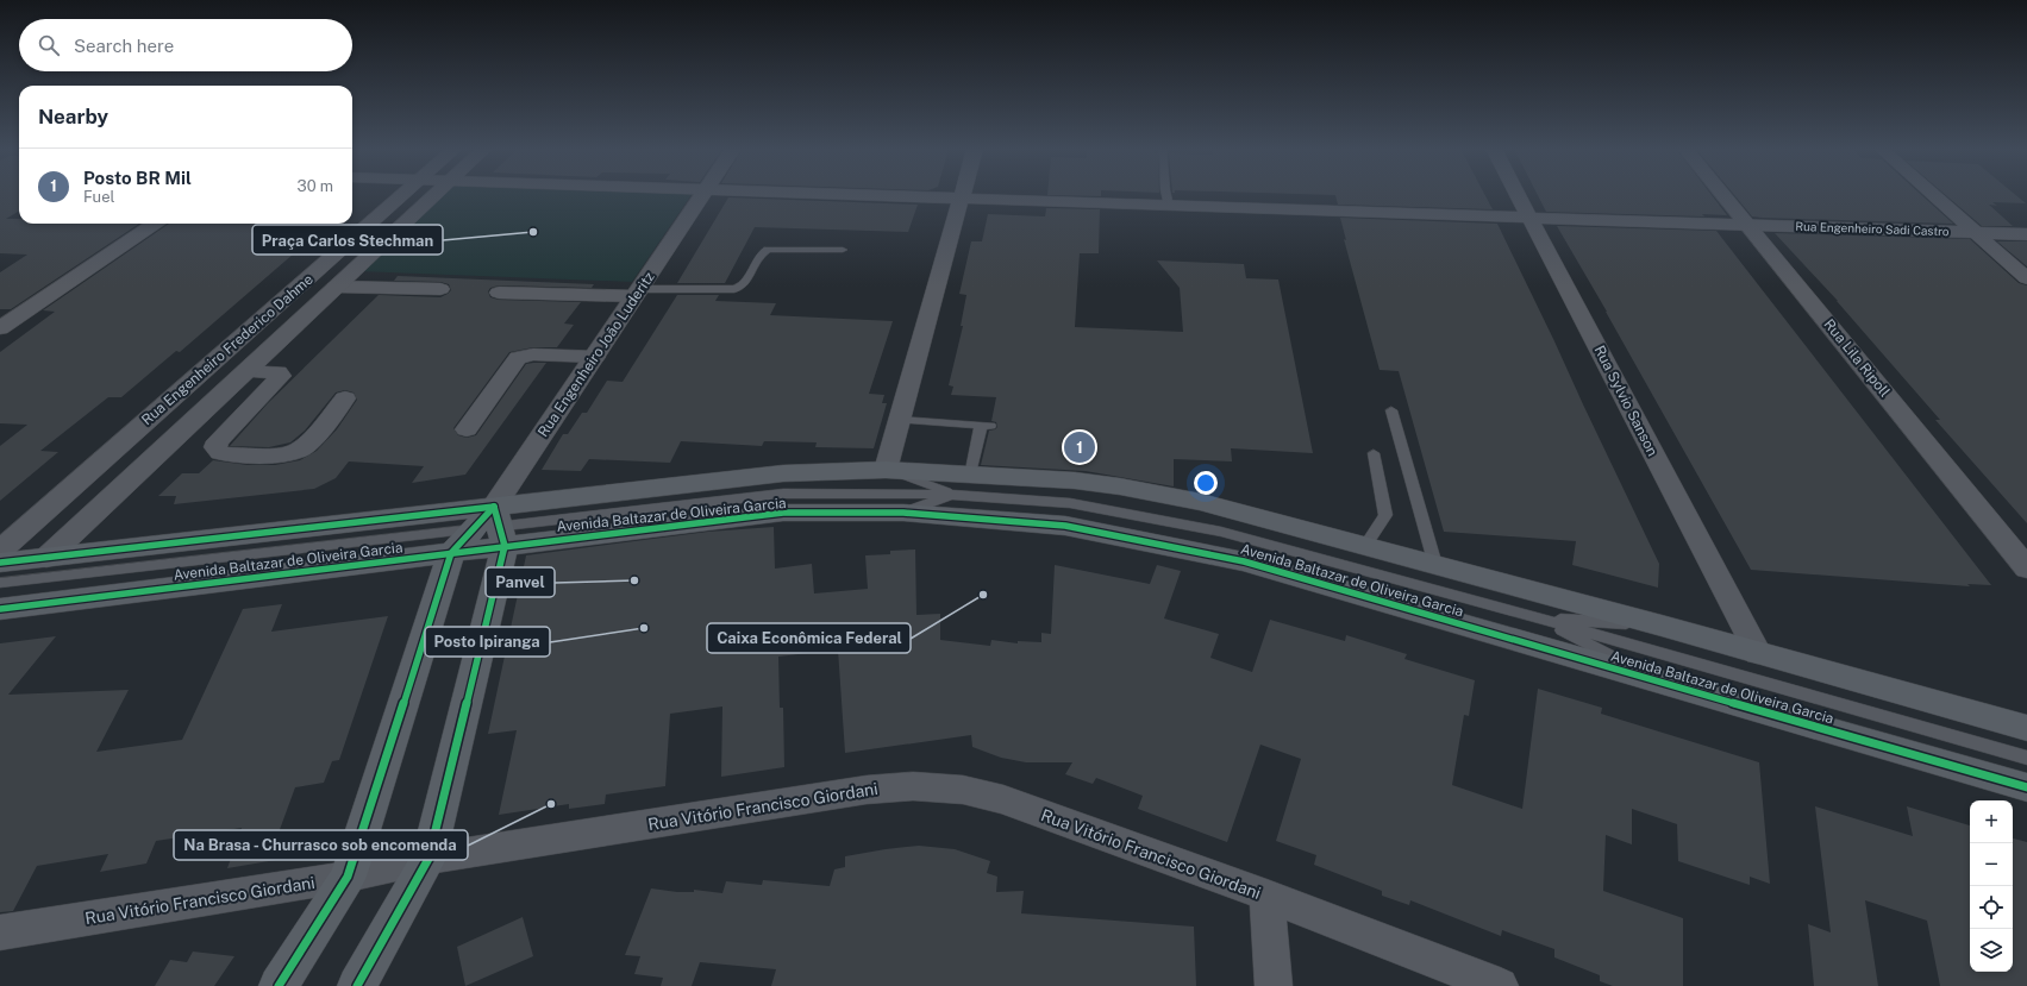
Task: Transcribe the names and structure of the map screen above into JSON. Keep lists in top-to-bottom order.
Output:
{
  "streets": {
    "main road": ["Rua Engenheiro João Luderitz", "Avenida Baltazar de Oliveira Garcia"],
    "street": [
      "Rua Engenheiro Sadi Castro",
      "Rua Engenheiro Frederico Dahme",
      "Rua Lila Ripoll",
      "Rua Sylvio Sanson",
      "Rua Vitório Francisco Giordani"
    ]
  },
  "crossings": [
    ["Rua Engenheiro Sadi Castro", "Rua Lila Ripoll"],
    ["Rua Engenheiro Sadi Castro", "Rua Sylvio Sanson"],
    ["Rua Engenheiro Frederico Dahme", "Avenida Baltazar de Oliveira Garcia"],
    ["Rua Engenheiro João Luderitz", "Avenida Baltazar de Oliveira Garcia"],
    ["Rua Sylvio Sanson", "Avenida Baltazar de Oliveira Garcia"]
  ],
  "places": [
    "Praça Carlos Stechman",
    "Panvel",
    "Caixa Econômica Federal",
    "Posto Ipiranga",
    "Na Brasa - Churrasco sob encomenda"
  ],
  "page": {
    "search": "Search here",
    "heading": "Nearby",
    "list": [
      {
        "mark": "1",
        "name": "Posto BR Mil",
        "note": "Fuel",
        "value": "30 m"
      }
    ],
    "pins": "1",
    "map_buttons": ["+", "−"]
  }
}
